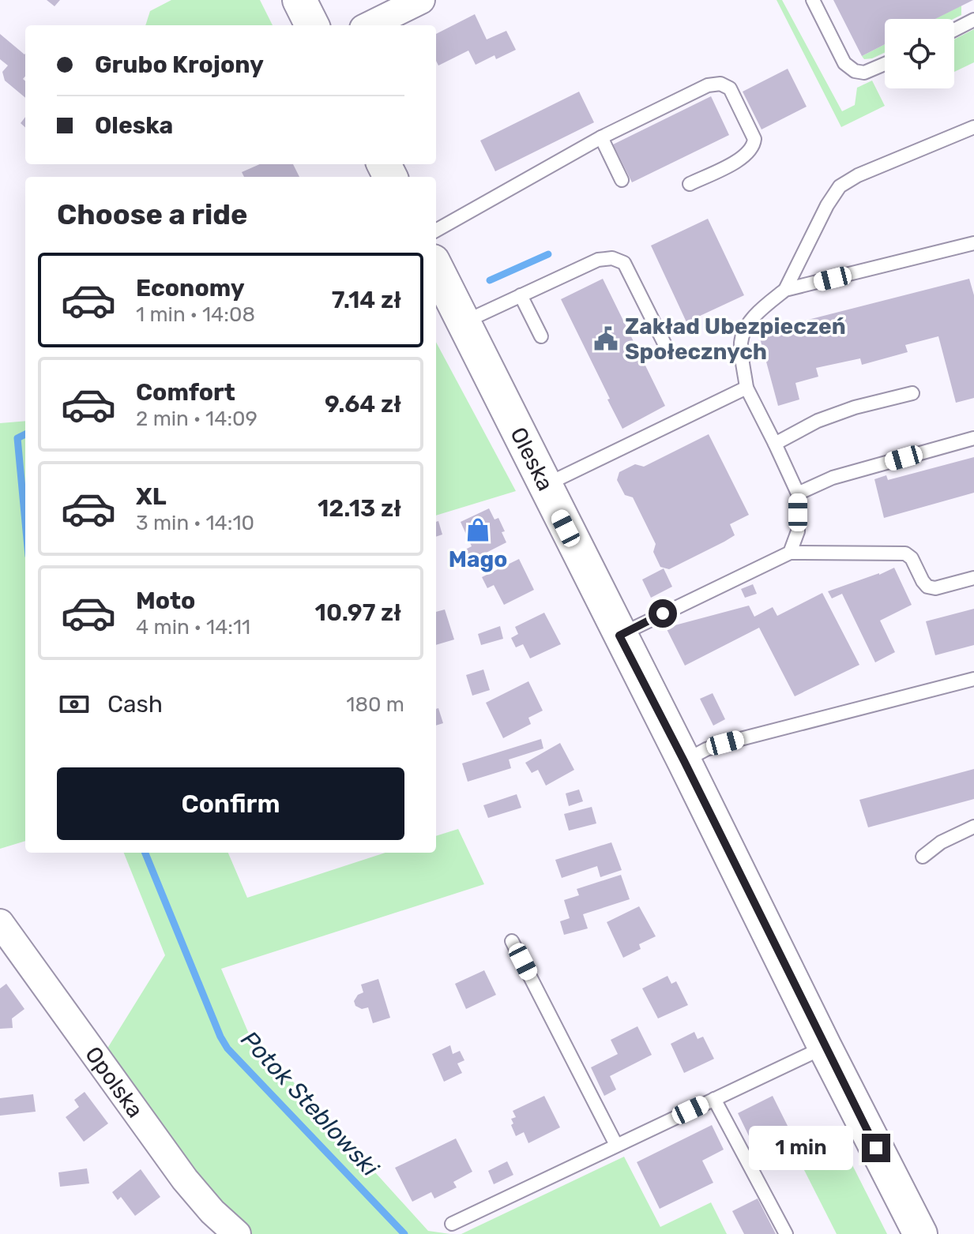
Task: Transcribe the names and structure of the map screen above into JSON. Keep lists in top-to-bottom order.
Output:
{
  "streets": {
    "street": ["Oleska", "Opolska"]
  },
  "water": ["Potok Steblowski"],
  "places": {
    "public building": ["Zakład Ubezpieczeń Społecznych"],
    "shop": ["Mago"]
  },
  "page": {
    "banner": ["Grubo Krojony", "Oleska"],
    "heading": "Choose a ride",
    "list": [
      {
        "name": "Economy",
        "note": "1 min · 14:08",
        "value": "7.14 zł"
      },
      {
        "name": "Comfort",
        "note": "2 min · 14:09",
        "value": "9.64 zł"
      },
      {
        "name": "XL",
        "note": "3 min · 14:10",
        "value": "12.13 zł"
      },
      {
        "name": "Moto",
        "note": "4 min · 14:11",
        "value": "10.97 zł"
      }
    ],
    "pay": ["Cash", "180 m"],
    "buttons": "Confirm",
    "bubble": "1 min"
  }
}
